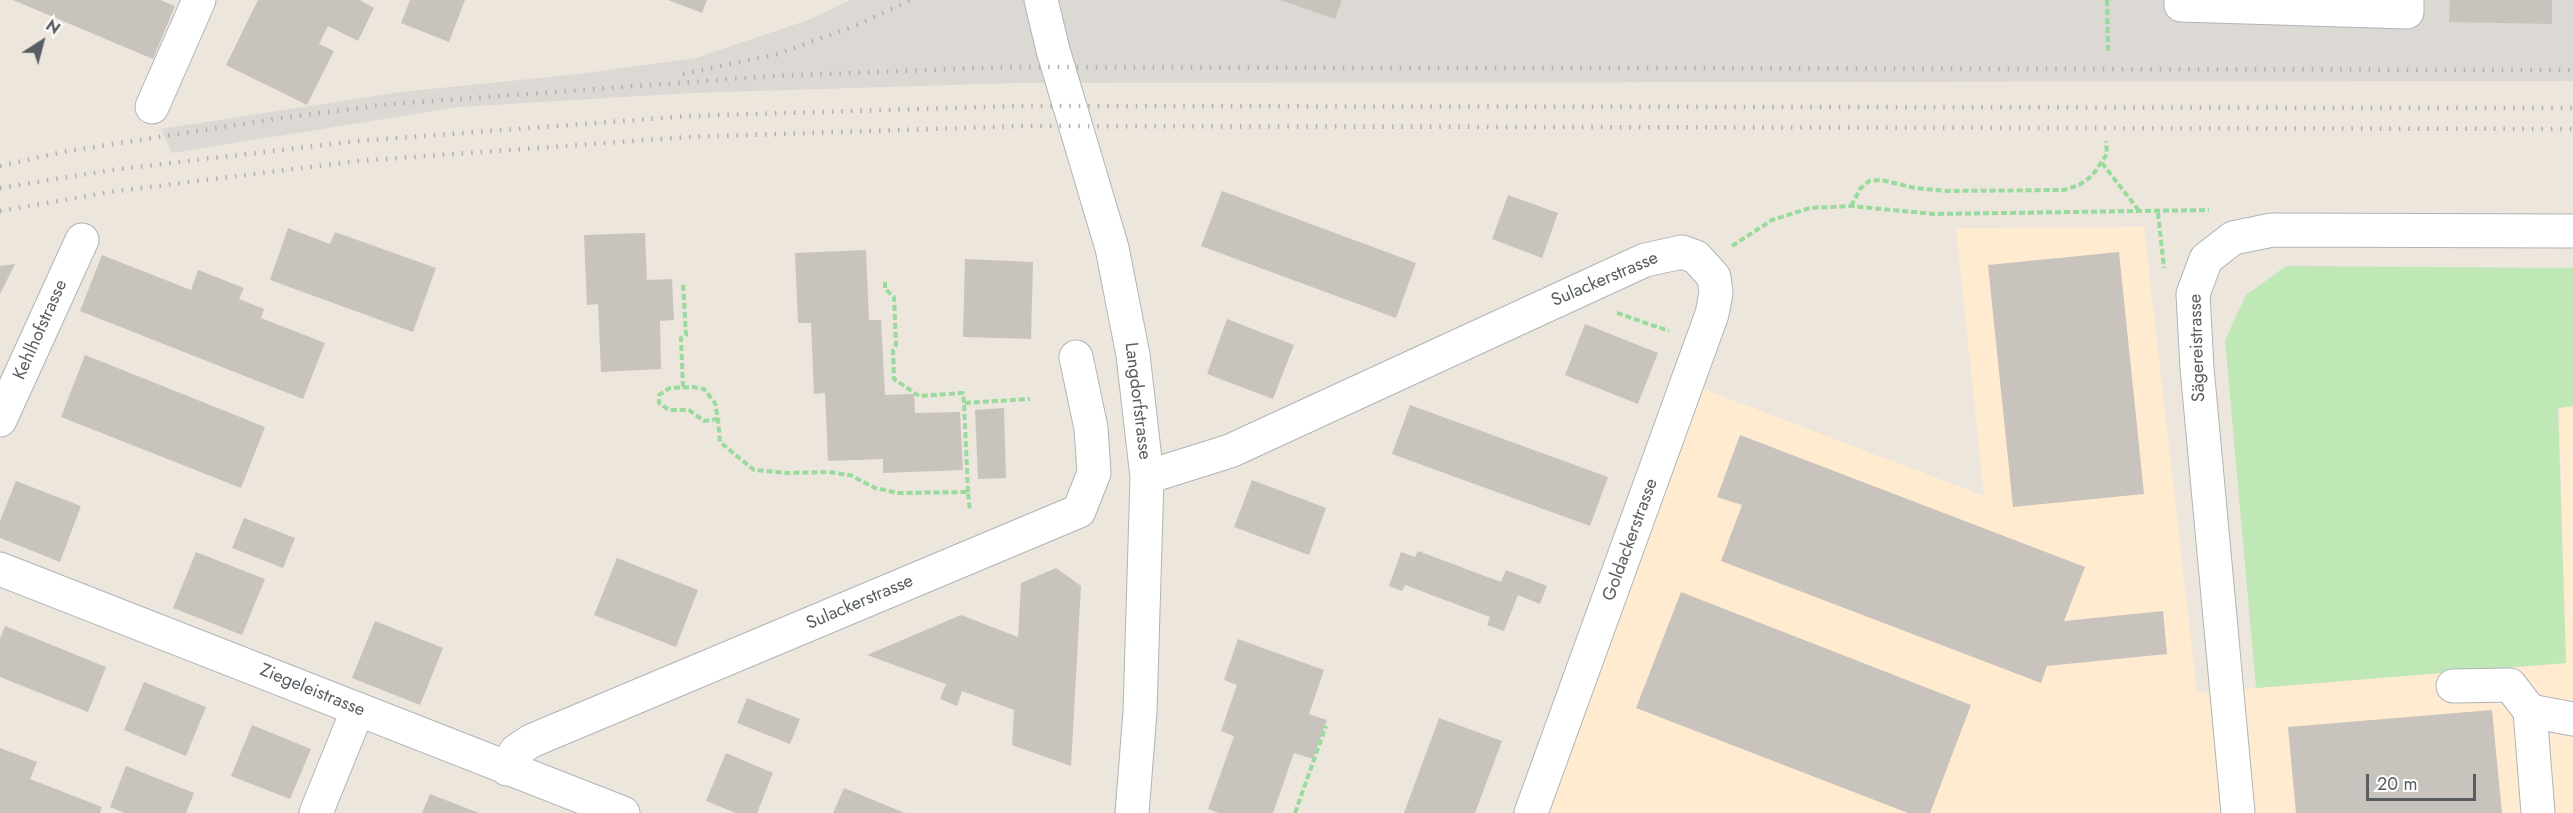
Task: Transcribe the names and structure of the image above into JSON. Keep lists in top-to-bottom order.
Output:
{
  "streets": {
    "street": [
      "Sulackerstrasse",
      "Kehlhofstrasse",
      "Sägereistrasse",
      "Langdorfstrasse",
      "Goldackerstrasse",
      "Ziegeleistrasse"
    ]
  },
  "crossings": [
    ["Sulackerstrasse", "Langdorfstrasse"],
    ["Sulackerstrasse", "Goldackerstrasse"],
    ["Sulackerstrasse", "Ziegeleistrasse"]
  ],
  "scale_bar": "20 m",
  "north": "top right"
}
